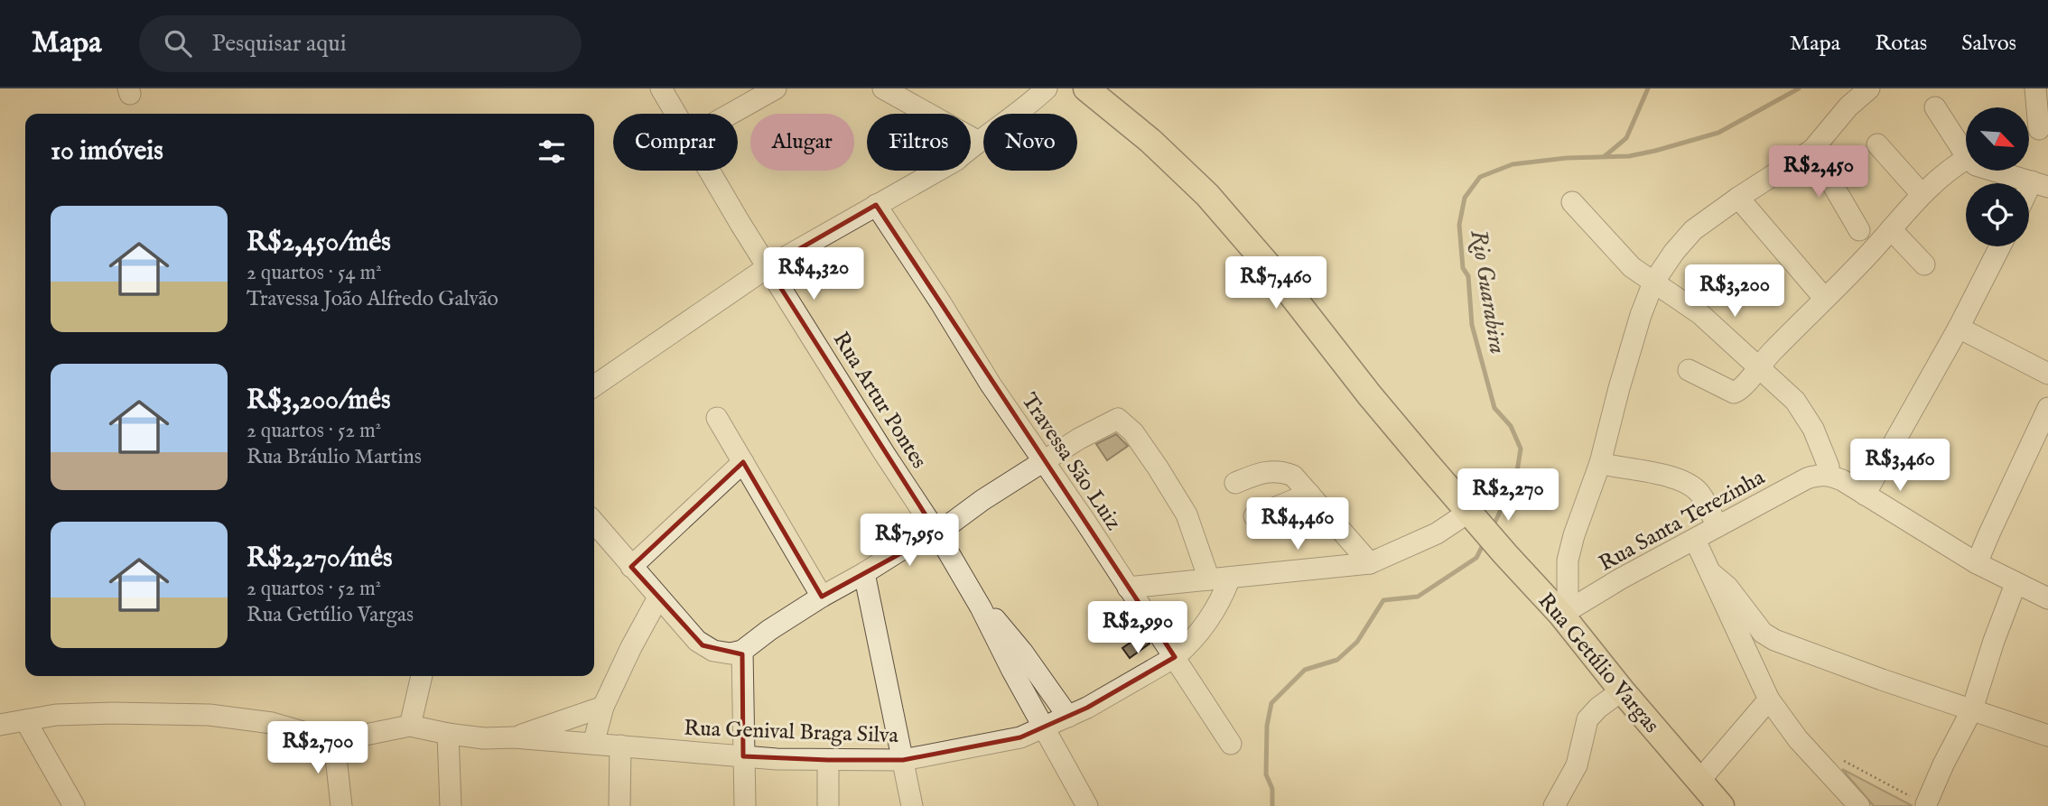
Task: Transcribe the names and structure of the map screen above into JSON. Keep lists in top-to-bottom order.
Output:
{
  "streets": {
    "main road": ["Rua Getúlio Vargas"],
    "street": [
      "Rua Artur Pontes",
      "Travessa São Luiz",
      "Rua Santa Terezinha",
      "Rua Genival Braga Silva"
    ]
  },
  "crossings": [
    ["Rua Artur Pontes", "Rua Genival Braga Silva"],
    ["Travessa São Luiz", "Rua Genival Braga Silva"],
    ["Rua Santa Terezinha", "Rua Getúlio Vargas"]
  ],
  "water": ["Rio Guarabira"],
  "north": "bottom right",
  "page": {
    "header": "Mapa",
    "search": "Pesquisar aqui",
    "nav": ["Mapa", "Rotas", "Salvos"],
    "chip": [
      "Comprar",
      "Alugar",
      "Filtros",
      "Novo"
    ],
    "heading": "10 imóveis",
    "price": [
      "R$2,450",
      "R$4,320",
      "R$7,460",
      "R$3,200",
      "R$3,460",
      "R$2,270",
      "R$4,460",
      "R$7,950",
      "R$2,990",
      "R$2,700"
    ],
    "list": [
      {
        "name": "R$2,450/mês",
        "note": "2 quartos · 54 m² · Travessa João Alfredo Galvão"
      },
      {
        "name": "R$3,200/mês",
        "note": "2 quartos · 52 m² · Rua Bráulio Martins"
      },
      {
        "name": "R$2,270/mês",
        "note": "2 quartos · 52 m² · Rua Getúlio Vargas"
      }
    ]
  }
}
